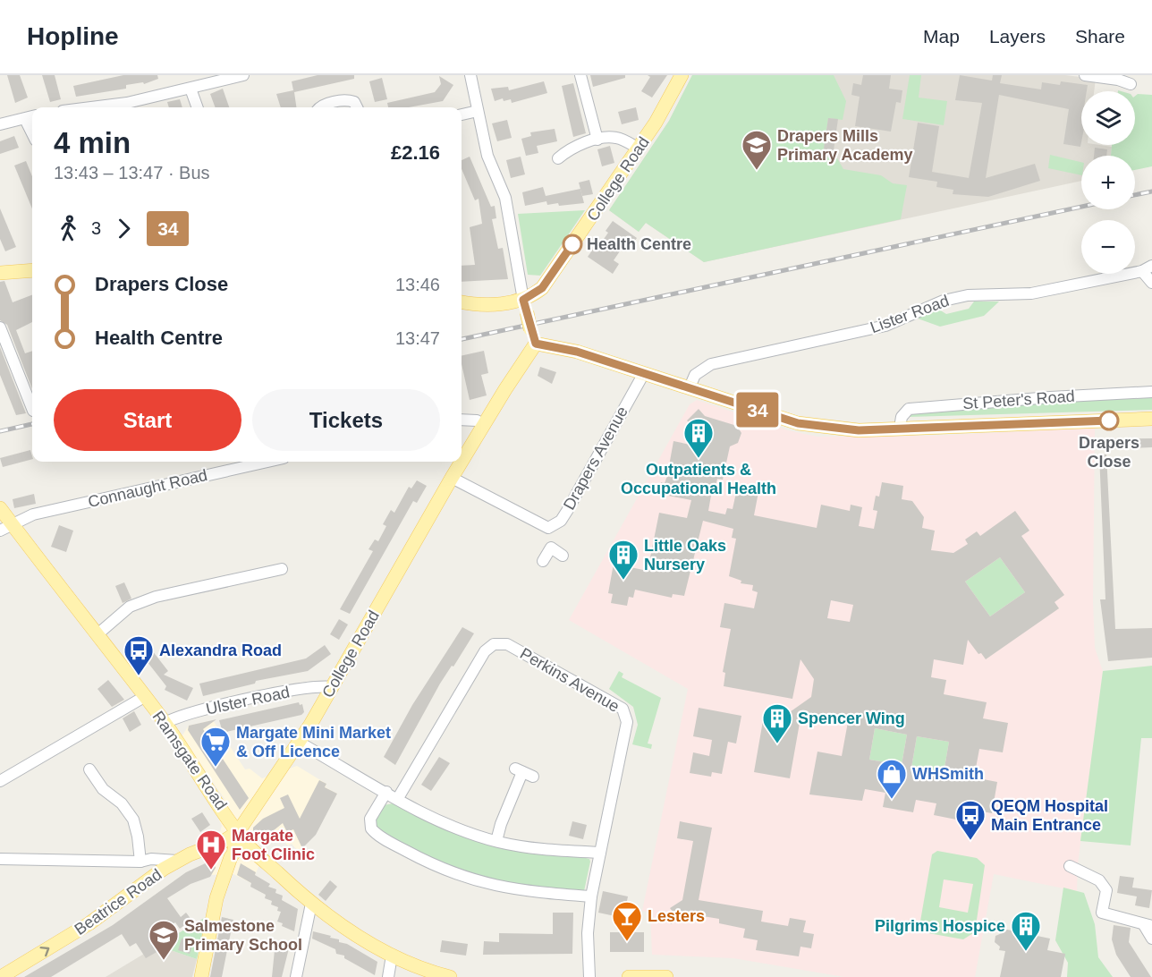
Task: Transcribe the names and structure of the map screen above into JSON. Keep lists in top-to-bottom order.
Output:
{
  "streets": {
    "main road": [
      "College Road",
      "St Peter's Road",
      "Ramsgate Road",
      "Beatrice Road"
    ],
    "street": [
      "Lister Road",
      "Drapers Avenue",
      "Connaught Road",
      "Perkins Avenue",
      "Ulster Road"
    ]
  },
  "crossings": [
    ["College Road", "St Peter's Road"],
    ["College Road", "Ulster Road"],
    ["College Road", "Ramsgate Road"],
    ["College Road", "Beatrice Road"],
    ["Lister Road", "St Peter's Road"],
    ["St Peter's Road", "Drapers Avenue"],
    ["Connaught Road", "Ramsgate Road"],
    ["Ulster Road", "Ramsgate Road"],
    ["Ramsgate Road", "Beatrice Road"]
  ],
  "one_way": ["Beatrice Road"],
  "places": {
    "school or university": ["Drapers Mills Primary Academy", "Salmestone Primary School"],
    "other": ["Health Centre", "Drapers Close"],
    "building": [
      "Outpatients & Occupational Health",
      "Little Oaks Nursery",
      "Spencer Wing",
      "Pilgrims Hospice"
    ],
    "bus stop": ["Alexandra Road", "QEQM Hospital Main Entrance"],
    "supermarket": ["Margate Mini Market & Off Licence"],
    "shop": ["WHSmith"],
    "hospital": ["Margate Foot Clinic"],
    "bar": ["Lesters"]
  },
  "lines": ["bus line 34"],
  "page": {
    "header": "Hopline",
    "nav": ["Map", "Layers", "Share"],
    "on_map": "34",
    "map_buttons": ["+", "−"],
    "heading": ["4 min", "13:43 – 13:47 · Bus", "£2.16"],
    "legs": ["3", "34"],
    "list": [
      {
        "name": "Drapers Close",
        "value": "13:46"
      },
      {
        "name": "Health Centre",
        "value": "13:47"
      }
    ],
    "buttons": ["Start", "Tickets"]
  }
}
